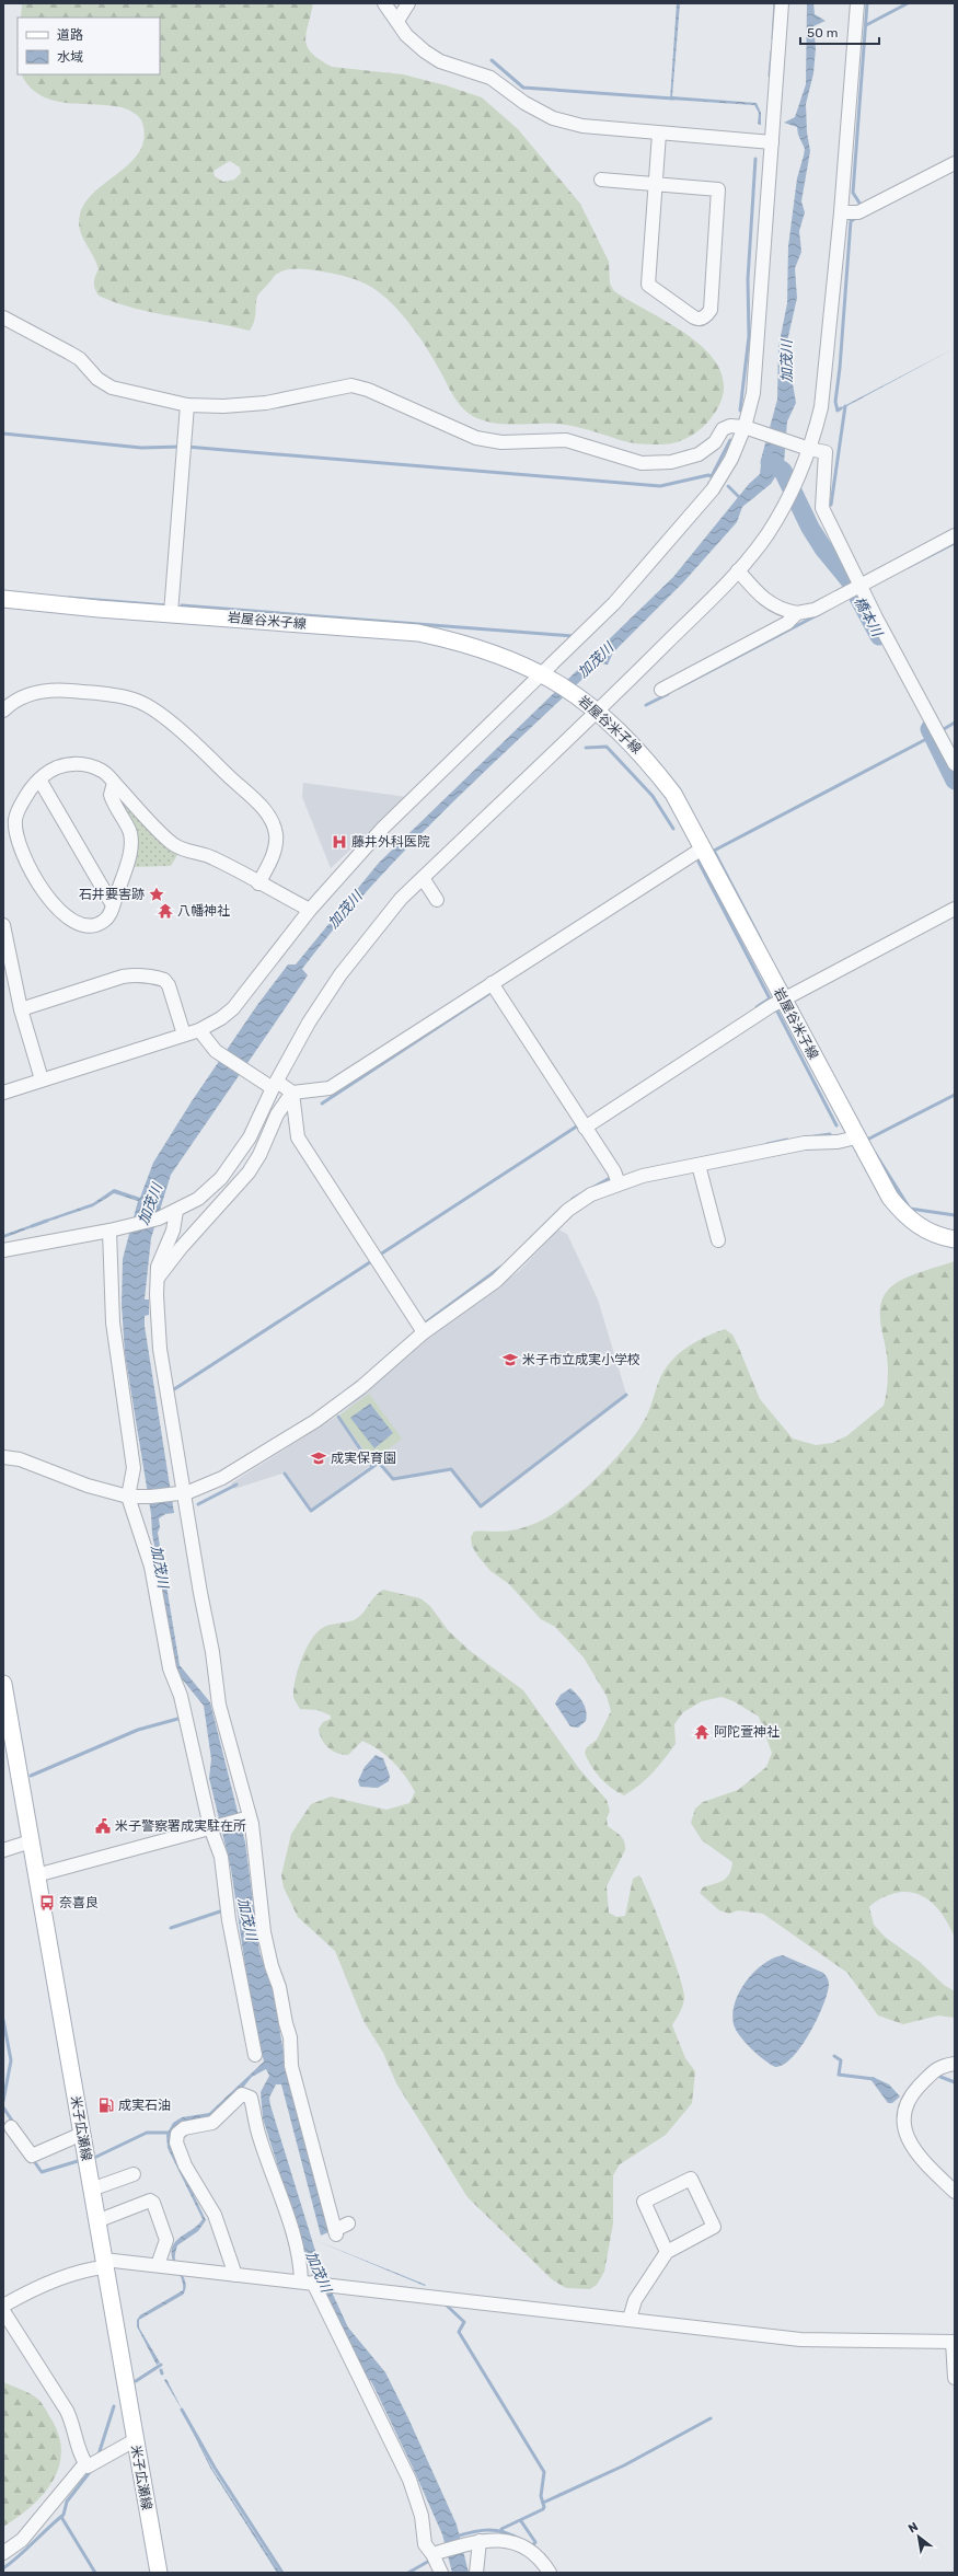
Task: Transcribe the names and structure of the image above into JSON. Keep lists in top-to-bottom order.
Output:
{
  "streets": {
    "main road": ["岩屋谷米子線", "米子広瀬線"]
  },
  "water": ["加茂川", "橋本川"],
  "places": {
    "hospital": ["藤井外科医院"],
    "place": ["石井要害跡"],
    "temple": ["八幡神社", "阿陀萱神社"],
    "school or university": ["米子市立成実小学校", "成実保育園"],
    "public building": ["米子警察署成実駐在所"],
    "bus stop": ["奈喜良"],
    "fuel station": ["成実石油"]
  },
  "legend": ["道路", "水域"],
  "scale_bar": "50 m",
  "north": "top left"
}
